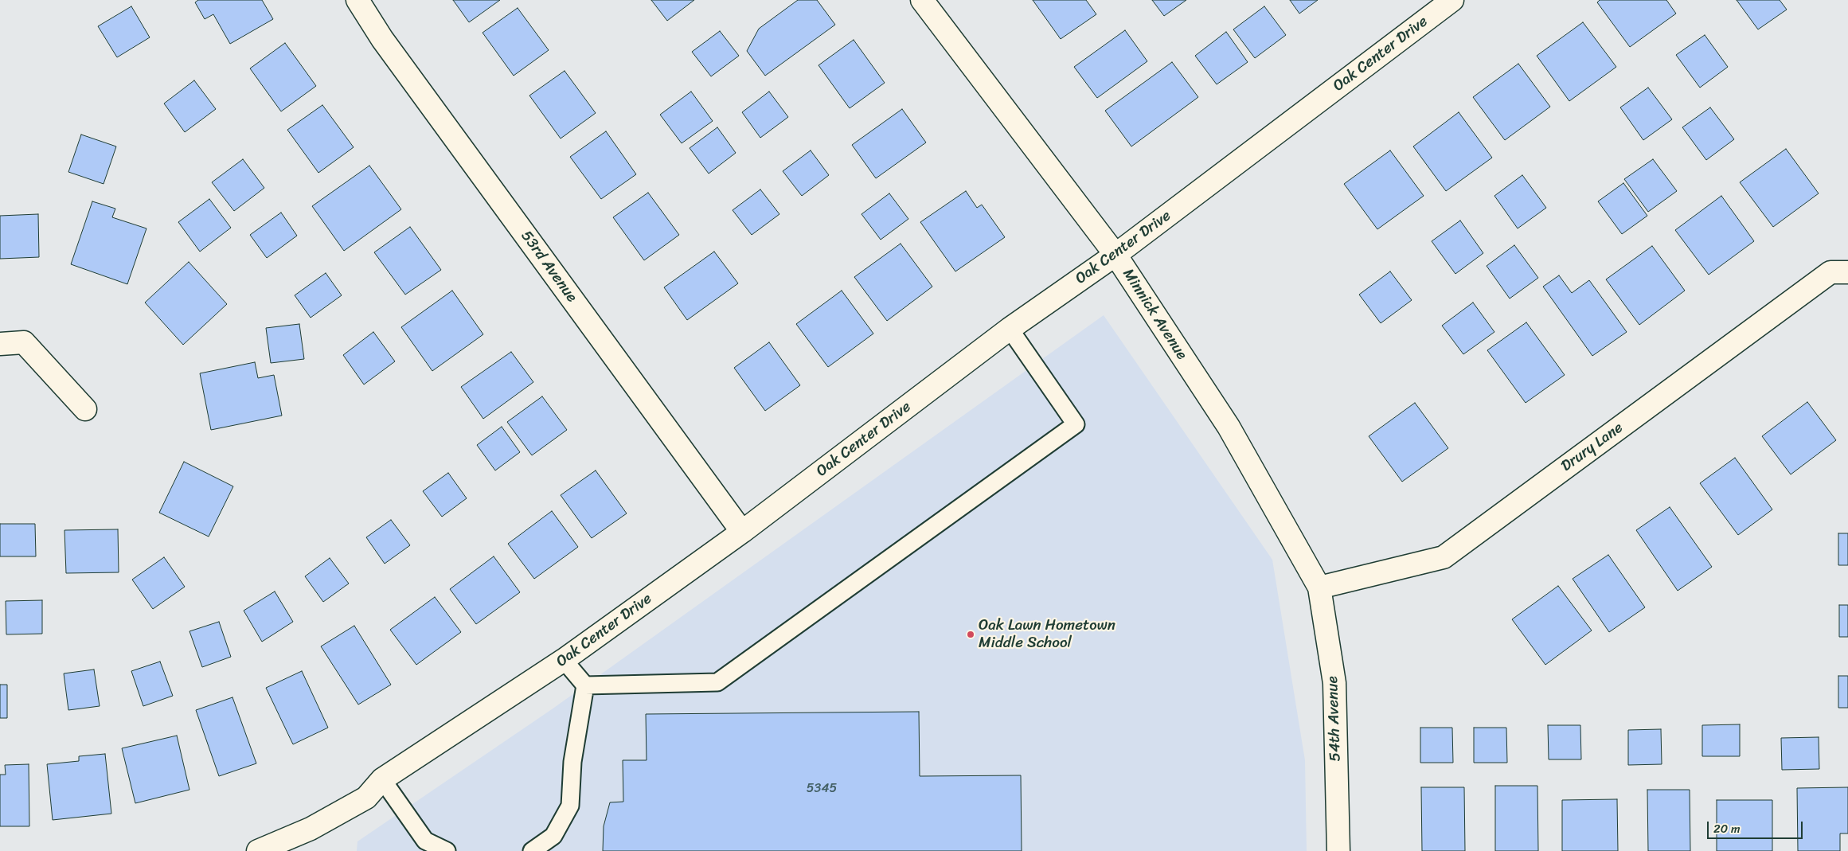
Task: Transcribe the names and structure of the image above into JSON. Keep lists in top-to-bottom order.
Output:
{
  "streets": {
    "street": [
      "Oak Center Drive",
      "53rd Avenue",
      "Minnick Avenue",
      "Drury Lane",
      "54th Avenue"
    ]
  },
  "crossings": [
    ["Oak Center Drive", "53rd Avenue"],
    ["Oak Center Drive", "Minnick Avenue"],
    ["Minnick Avenue", "Drury Lane"],
    ["Minnick Avenue", "54th Avenue"],
    ["Drury Lane", "54th Avenue"]
  ],
  "places": ["Oak Lawn Hometown Middle School"],
  "house_numbers": ["5345"],
  "scale_bar": "20 m"
}
